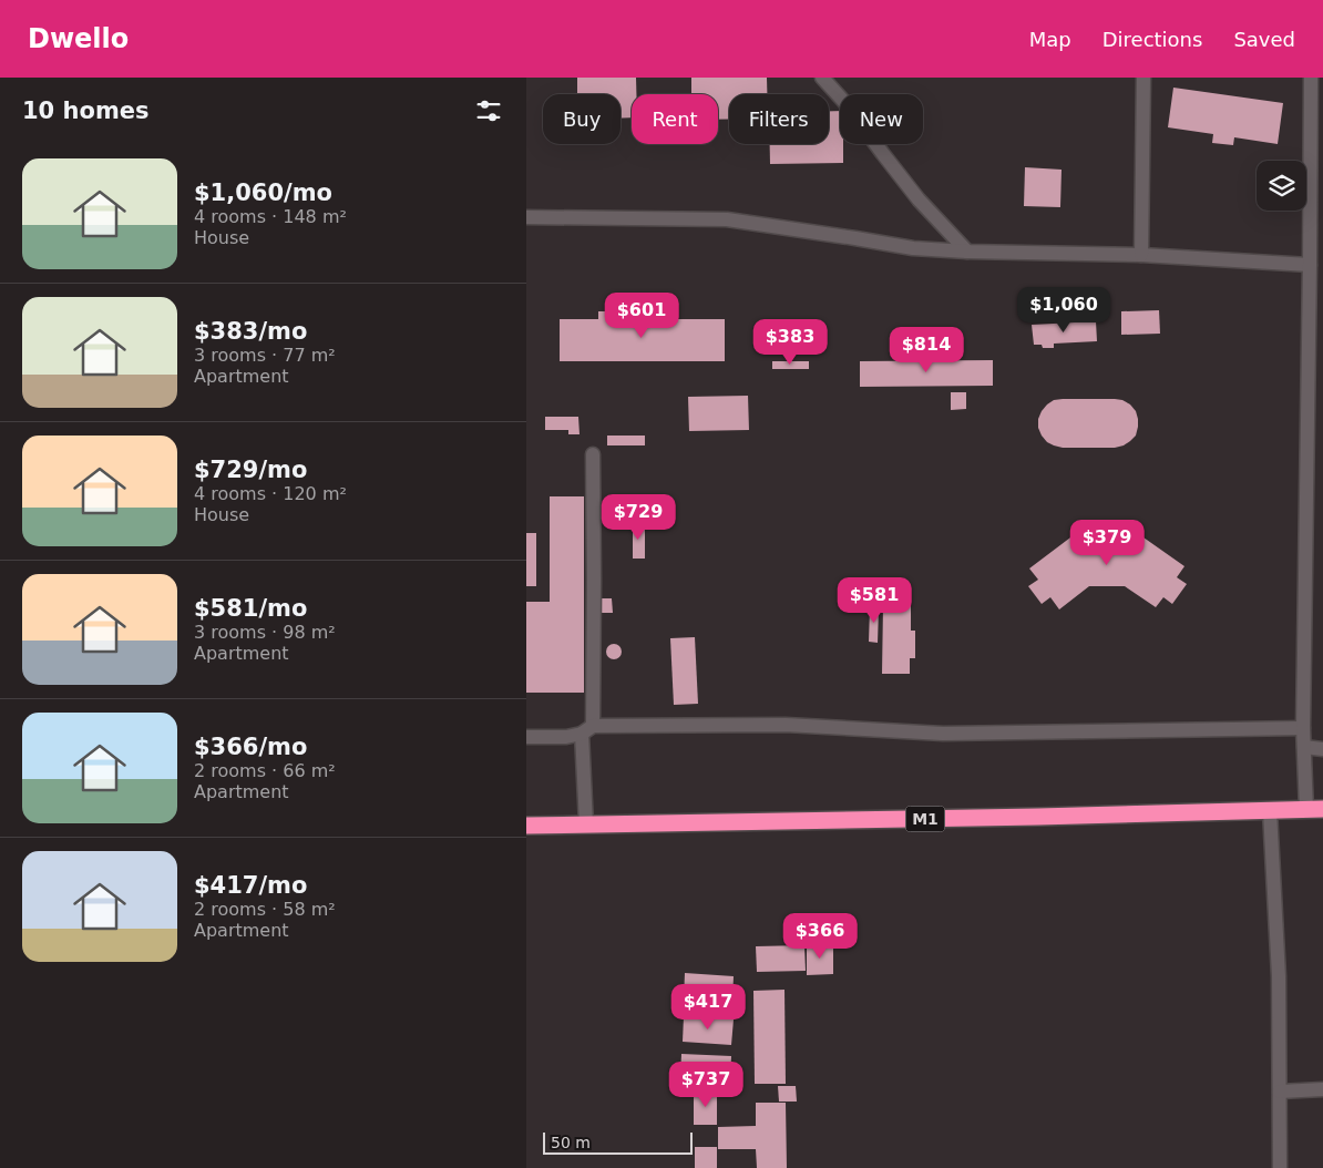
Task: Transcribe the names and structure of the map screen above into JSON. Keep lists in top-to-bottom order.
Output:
{
  "streets": {
    "highway": ["M1"]
  },
  "scale_bar": "50 m",
  "page": {
    "header": "Dwello",
    "nav": ["Map", "Directions", "Saved"],
    "heading": "10 homes",
    "chip": [
      "Buy",
      "Rent",
      "Filters",
      "New"
    ],
    "list": [
      {
        "name": "$1,060/mo",
        "note": "4 rooms · 148 m² · House"
      },
      {
        "name": "$383/mo",
        "note": "3 rooms · 77 m² · Apartment"
      },
      {
        "name": "$729/mo",
        "note": "4 rooms · 120 m² · House"
      },
      {
        "name": "$581/mo",
        "note": "3 rooms · 98 m² · Apartment"
      },
      {
        "name": "$366/mo",
        "note": "2 rooms · 66 m² · Apartment"
      },
      {
        "name": "$417/mo",
        "note": "2 rooms · 58 m² · Apartment"
      }
    ],
    "price": [
      "$1,060",
      "$601",
      "$383",
      "$814",
      "$729",
      "$379",
      "$581",
      "$366",
      "$417",
      "$737"
    ],
    "scale": "50 m"
  }
}
